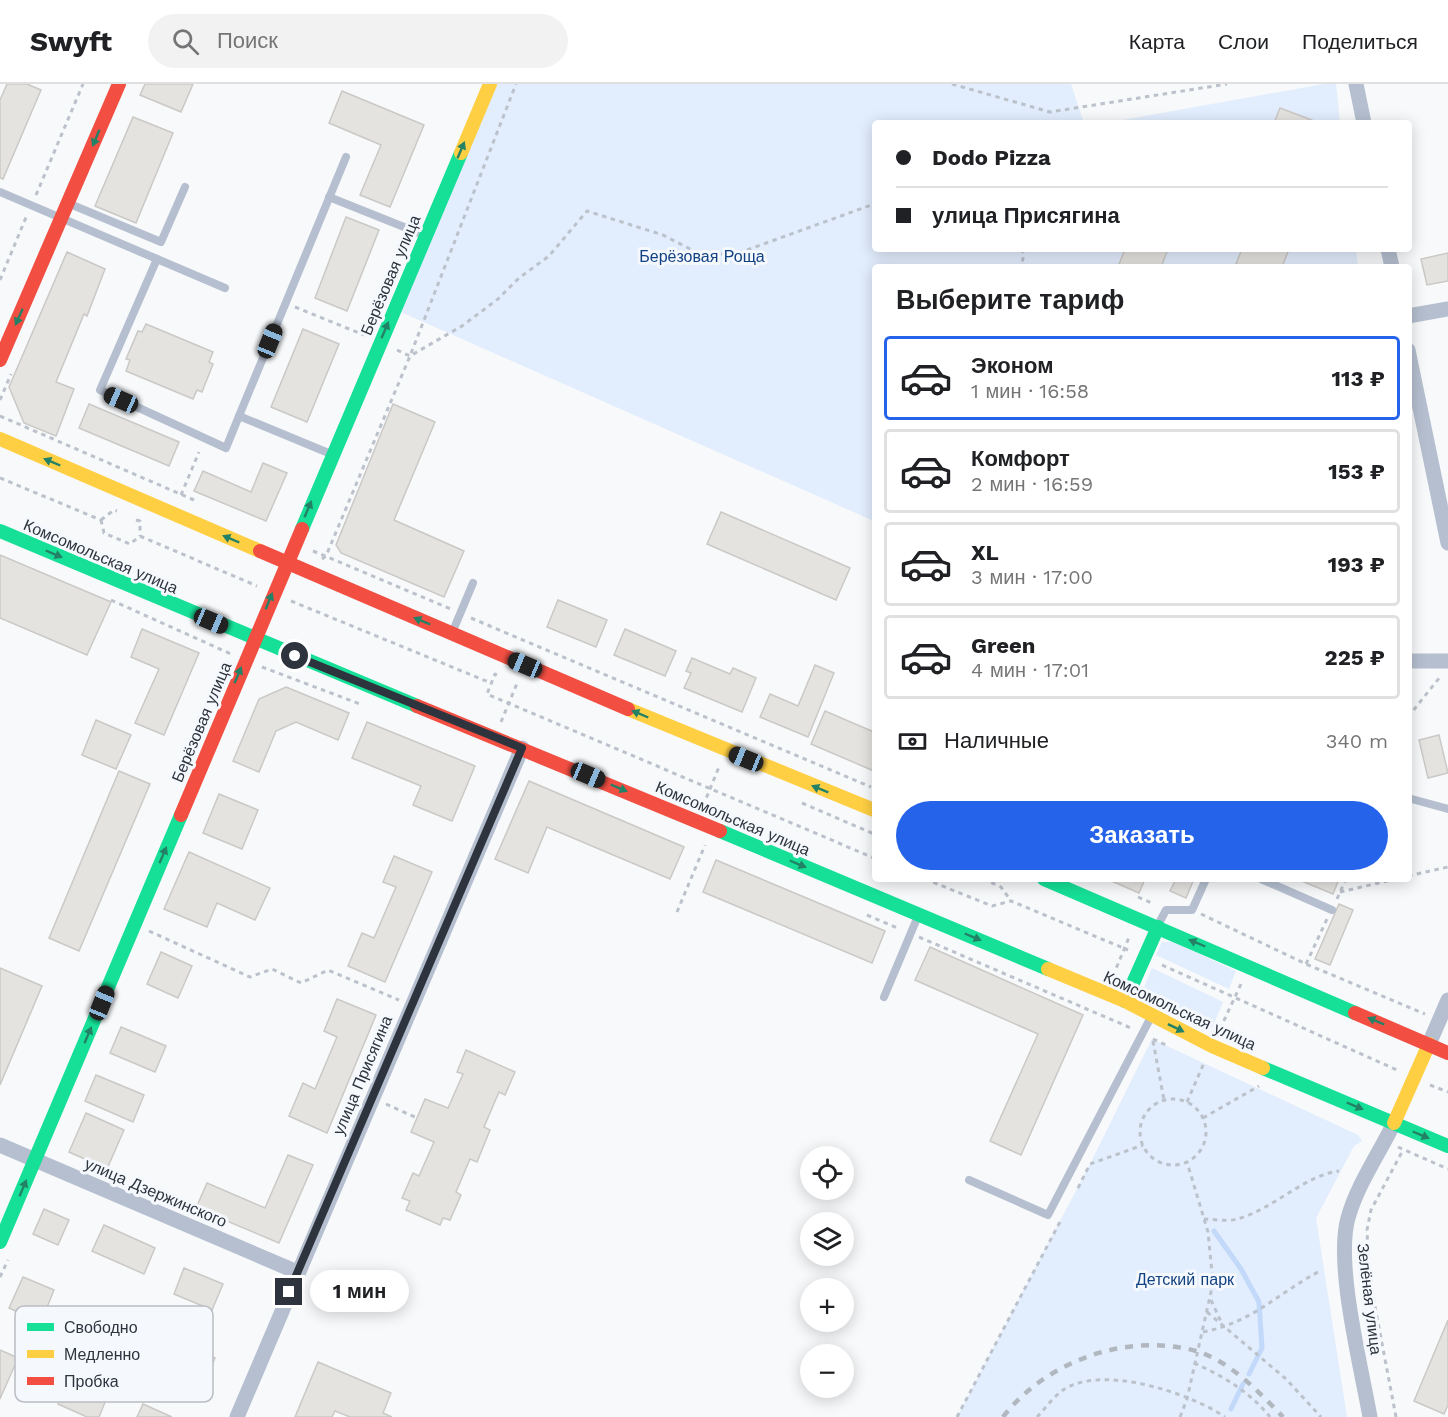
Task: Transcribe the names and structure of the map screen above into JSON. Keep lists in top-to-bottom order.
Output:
{
  "streets": {
    "main road": ["Берёзовая улица", "Комсомольская улица"],
    "street": ["улица Присягина", "улица Дзержинского", "Зелёная улица"]
  },
  "crossings": [
    ["Берёзовая улица", "Комсомольская улица"],
    ["Берёзовая улица", "улица Дзержинского"],
    ["Комсомольская улица", "улица Присягина"],
    ["Комсомольская улица", "Зелёная улица"],
    ["улица Присягина", "улица Дзержинского"]
  ],
  "one_way": ["Берёзовая улица"],
  "parks": ["Берёзовая Роща", "Детский парк"],
  "legend": ["Свободно", "Медленно", "Пробка"],
  "page": {
    "header": "Swyft",
    "search": "Поиск",
    "nav": ["Карта", "Слои", "Поделиться"],
    "banner": ["Dodo Pizza", "улица Присягина"],
    "heading": "Выберите тариф",
    "list": [
      {
        "name": "Эконом",
        "note": "1 мин · 16:58",
        "value": "113 ₽"
      },
      {
        "name": "Комфорт",
        "note": "2 мин · 16:59",
        "value": "153 ₽"
      },
      {
        "name": "XL",
        "note": "3 мин · 17:00",
        "value": "193 ₽"
      },
      {
        "name": "Green",
        "note": "4 мин · 17:01",
        "value": "225 ₽"
      }
    ],
    "pay": ["Наличные", "340 m"],
    "buttons": "Заказать",
    "map_buttons": ["+", "−"],
    "bubble": "1 мин"
  }
}
